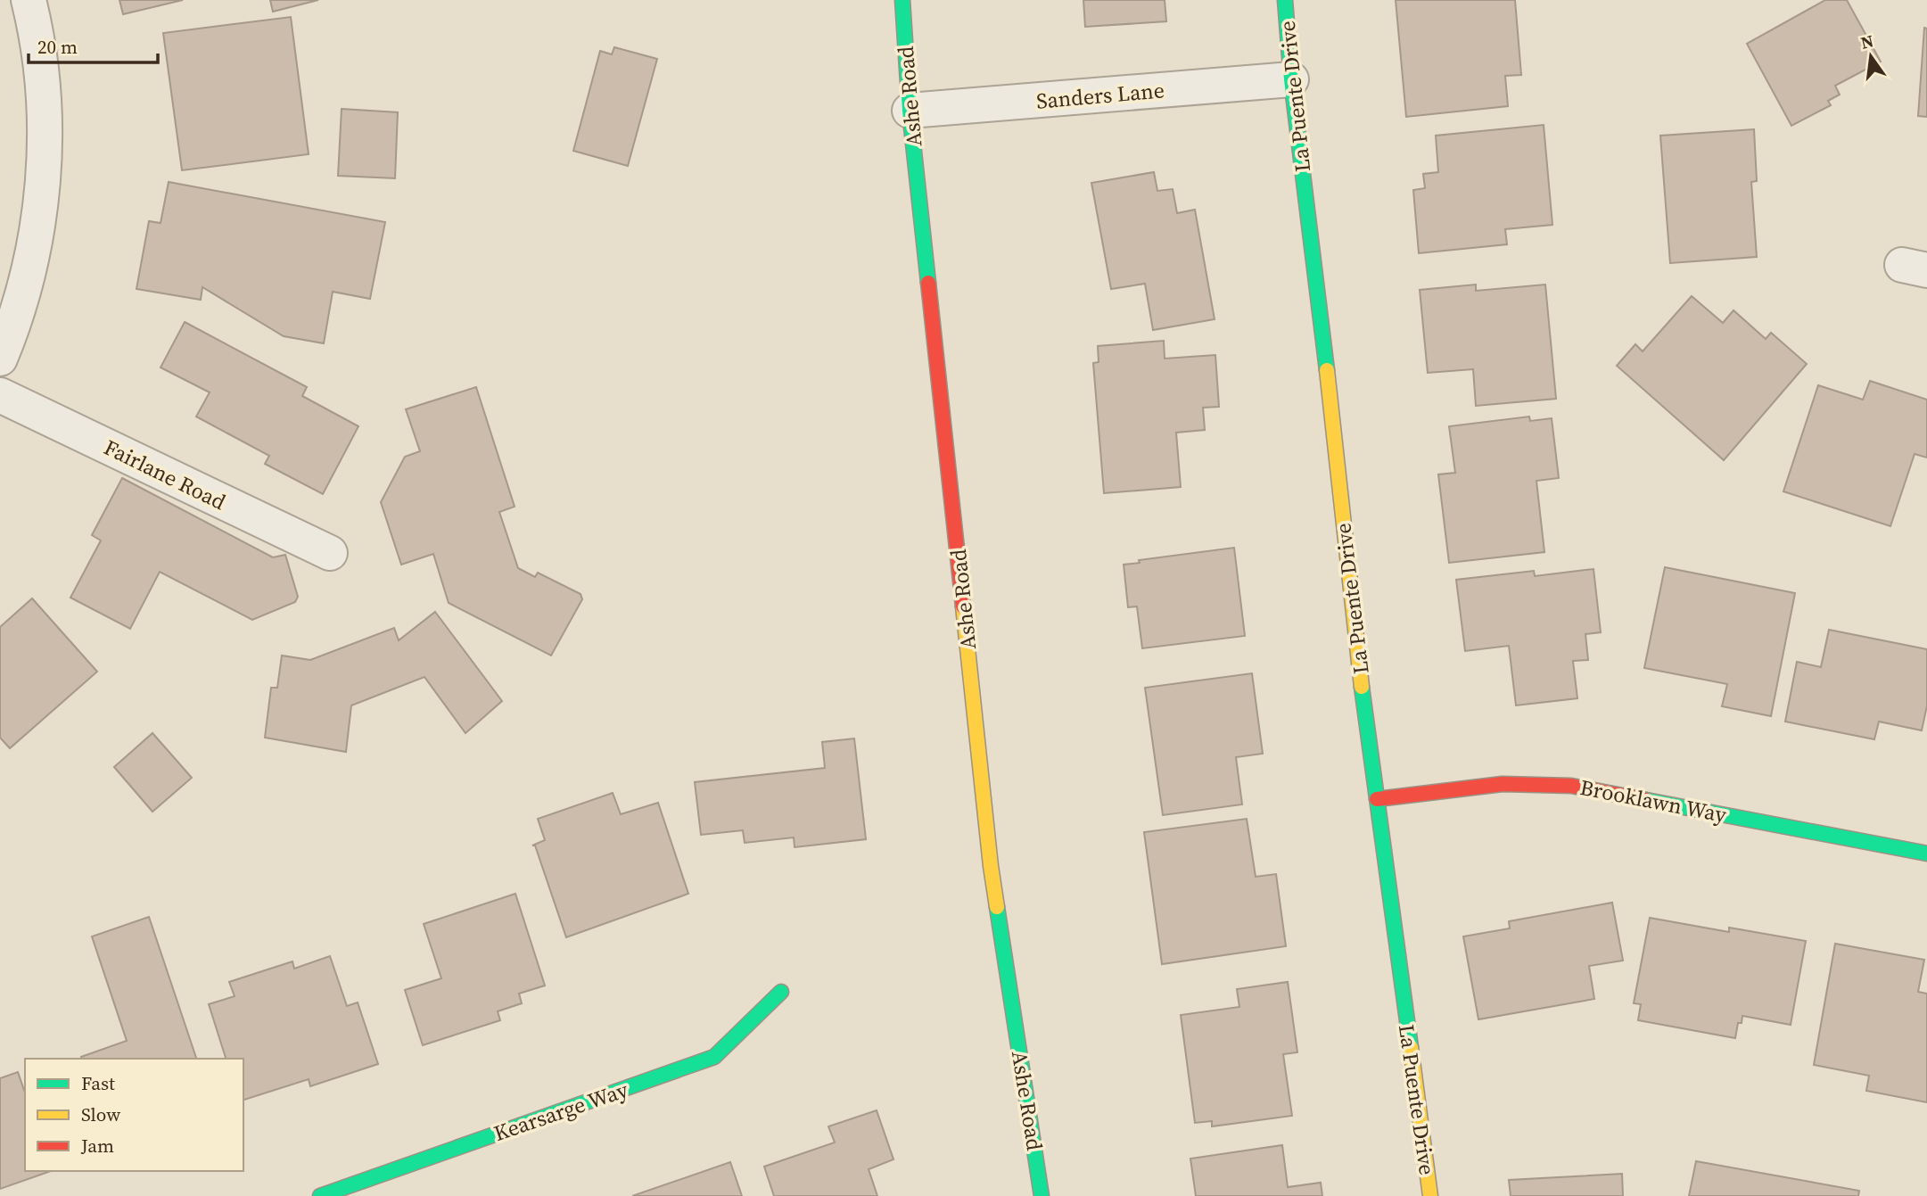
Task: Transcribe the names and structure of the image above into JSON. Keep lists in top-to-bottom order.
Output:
{
  "streets": {
    "street": [
      "Sanders Lane",
      "Ashe Road",
      "La Puente Drive",
      "Fairlane Road",
      "Brooklawn Way",
      "Kearsarge Way"
    ]
  },
  "crossings": [
    ["Sanders Lane", "Ashe Road"],
    ["Sanders Lane", "La Puente Drive"],
    ["La Puente Drive", "Brooklawn Way"]
  ],
  "legend": ["Fast", "Slow", "Jam"],
  "scale_bar": "20 m",
  "north": "top"
}
